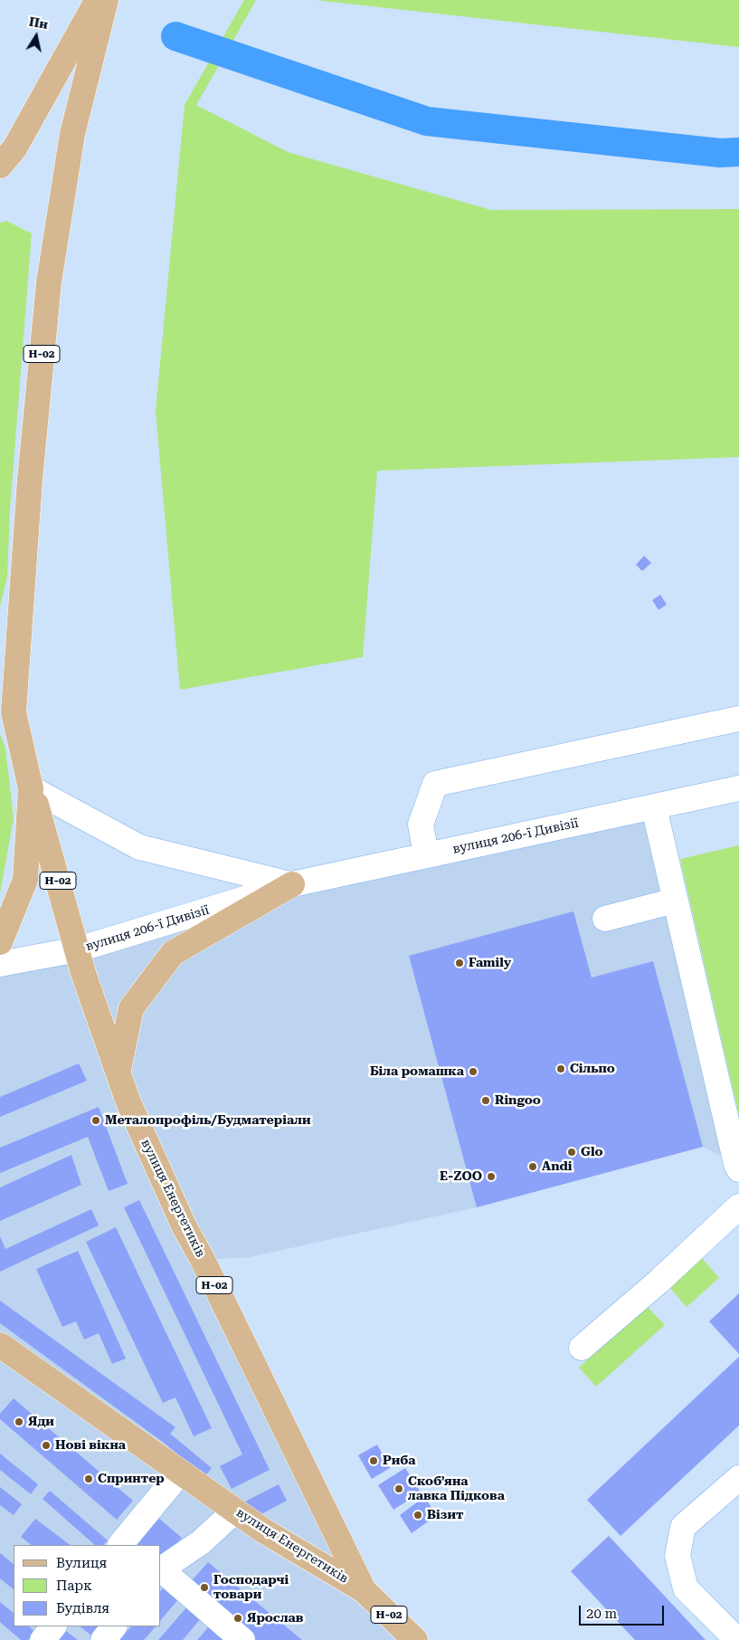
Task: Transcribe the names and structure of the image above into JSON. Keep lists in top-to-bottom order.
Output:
{
  "streets": {
    "main road": ["Н-02", "вулиця Енергетиків"],
    "street": ["вулиця 206-ї Дивізії"]
  },
  "crossings": [
    ["Н-02", "вулиця 206-ї Дивізії"],
    ["Н-02", "вулиця Енергетиків"],
    ["вулиця 206-ї Дивізії", "вулиця Енергетиків"]
  ],
  "places": [
    "Family",
    "Сільпо",
    "Біла ромашка",
    "Ringoo",
    "Металопрофіль/Будматеріали",
    "Glo",
    "Andi",
    "E-ZOO",
    "Яди",
    "Нові вікна",
    "Риба",
    "Спринтер",
    "Скоб’яна лавка Підкова",
    "Візит",
    "Господарчі товари",
    "Ярослав"
  ],
  "legend": ["Вулиця", "Парк", "Будівля"],
  "scale_bar": "20 m",
  "north": "top"
}
